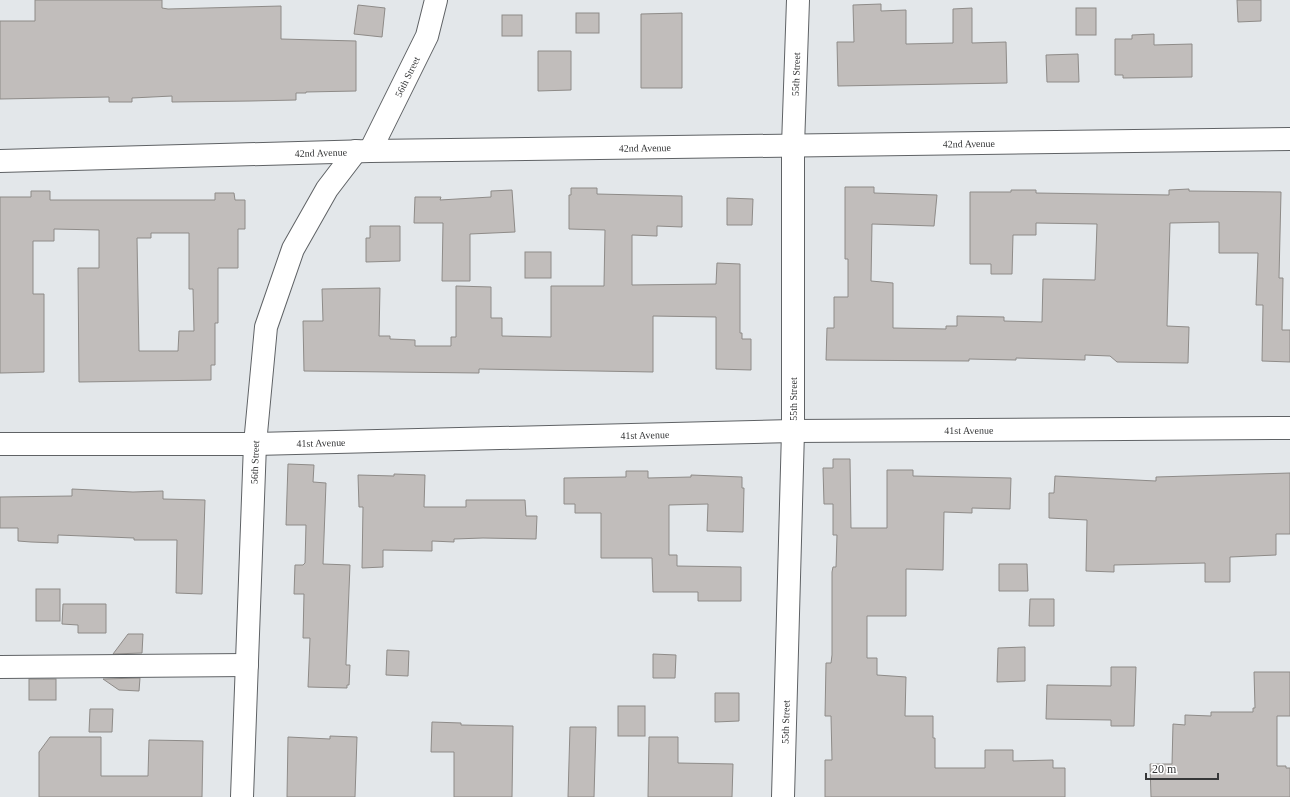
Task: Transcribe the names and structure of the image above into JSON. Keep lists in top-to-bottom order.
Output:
{
  "streets": {
    "street": [
      "55th Street",
      "56th Street",
      "42nd Avenue",
      "41st Avenue"
    ]
  },
  "crossings": [
    ["55th Street", "42nd Avenue"],
    ["55th Street", "41st Avenue"],
    ["56th Street", "42nd Avenue"],
    ["56th Street", "41st Avenue"]
  ],
  "scale_bar": "20 m"
}
